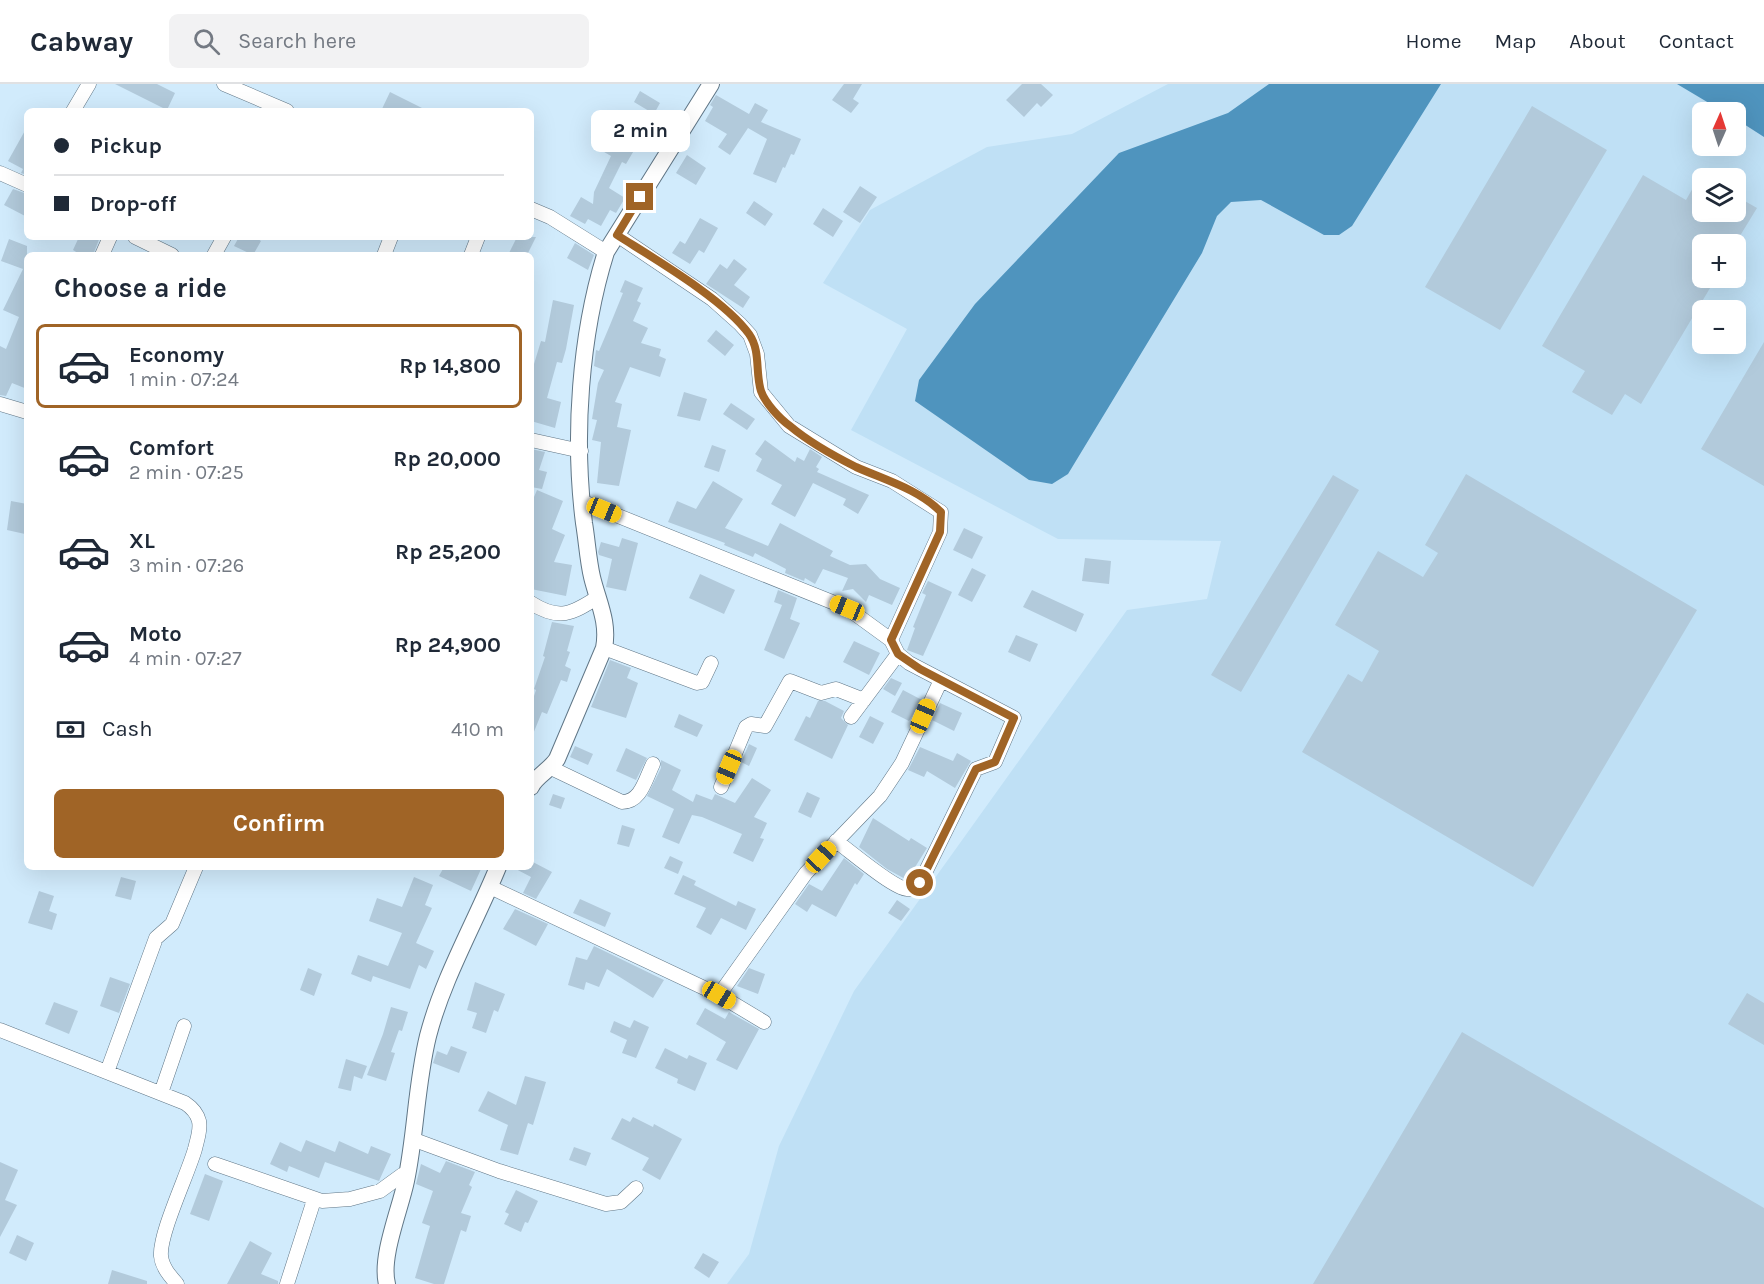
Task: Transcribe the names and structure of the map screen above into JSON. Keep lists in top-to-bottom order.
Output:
{
  "north": "top",
  "page": {
    "header": "Cabway",
    "search": "Search here",
    "nav": [
      "Home",
      "Map",
      "About",
      "Contact"
    ],
    "map_buttons": ["+", "−"],
    "banner": ["Pickup", "Drop-off"],
    "bubble": "2 min",
    "heading": "Choose a ride",
    "list": [
      {
        "name": "Economy",
        "note": "1 min · 07:24",
        "value": "Rp 14,800"
      },
      {
        "name": "Comfort",
        "note": "2 min · 07:25",
        "value": "Rp 20,000"
      },
      {
        "name": "XL",
        "note": "3 min · 07:26",
        "value": "Rp 25,200"
      },
      {
        "name": "Moto",
        "note": "4 min · 07:27",
        "value": "Rp 24,900"
      }
    ],
    "pay": ["Cash", "410 m"],
    "buttons": "Confirm"
  }
}
